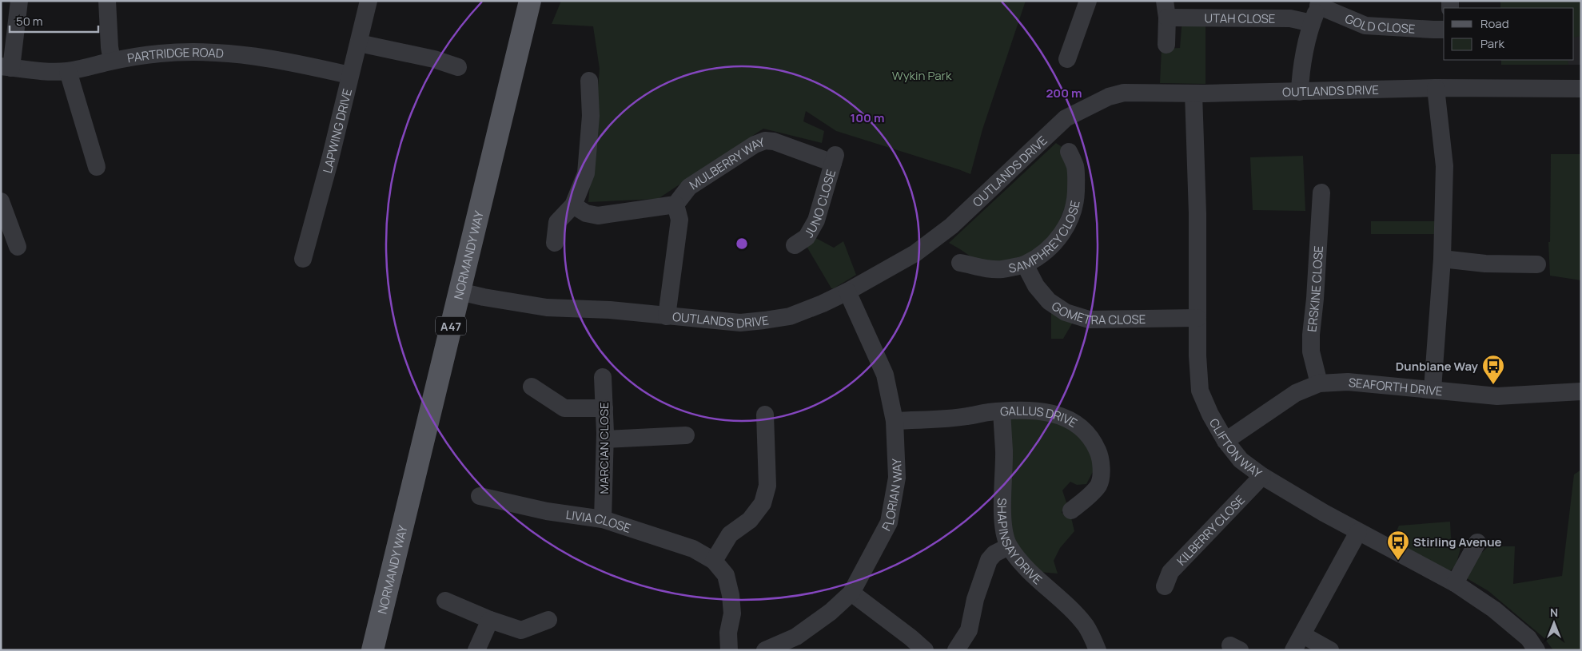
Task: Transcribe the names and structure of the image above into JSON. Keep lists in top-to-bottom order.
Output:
{
  "streets": {
    "main road": ["NORMANDY WAY", "A47"],
    "street": [
      "UTAH CLOSE",
      "GOLD CLOSE",
      "PARTRIDGE ROAD",
      "OUTLANDS DRIVE",
      "LAPWING DRIVE",
      "MULBERRY WAY",
      "JUNO CLOSE",
      "SAMPHREY CLOSE",
      "ERSKINE CLOSE",
      "GOMETRA CLOSE",
      "SEAFORTH DRIVE",
      "GALLUS DRIVE",
      "CLIFTON WAY",
      "MARCIAN CLOSE",
      "FLORIAN WAY",
      "LIVIA CLOSE",
      "KILBERRY CLOSE",
      "SHAPINSAY DRIVE"
    ]
  },
  "crossings": [
    ["PARTRIDGE ROAD", "LAPWING DRIVE"],
    ["OUTLANDS DRIVE", "NORMANDY WAY"],
    ["OUTLANDS DRIVE", "CLIFTON WAY"],
    ["OUTLANDS DRIVE", "FLORIAN WAY"],
    ["MULBERRY WAY", "JUNO CLOSE"],
    ["SAMPHREY CLOSE", "GOMETRA CLOSE"],
    ["ERSKINE CLOSE", "SEAFORTH DRIVE"],
    ["GOMETRA CLOSE", "CLIFTON WAY"],
    ["SEAFORTH DRIVE", "CLIFTON WAY"],
    ["GALLUS DRIVE", "FLORIAN WAY"],
    ["GALLUS DRIVE", "SHAPINSAY DRIVE"],
    ["CLIFTON WAY", "KILBERRY CLOSE"],
    ["MARCIAN CLOSE", "LIVIA CLOSE"]
  ],
  "parks": ["Wykin Park"],
  "places": {
    "bus stop": ["Dunblane Way", "Stirling Avenue"]
  },
  "legend": ["Road", "Park"],
  "scale_bar": "50 m",
  "north": "top",
  "rings": ["200 m", "100 m"]
}
